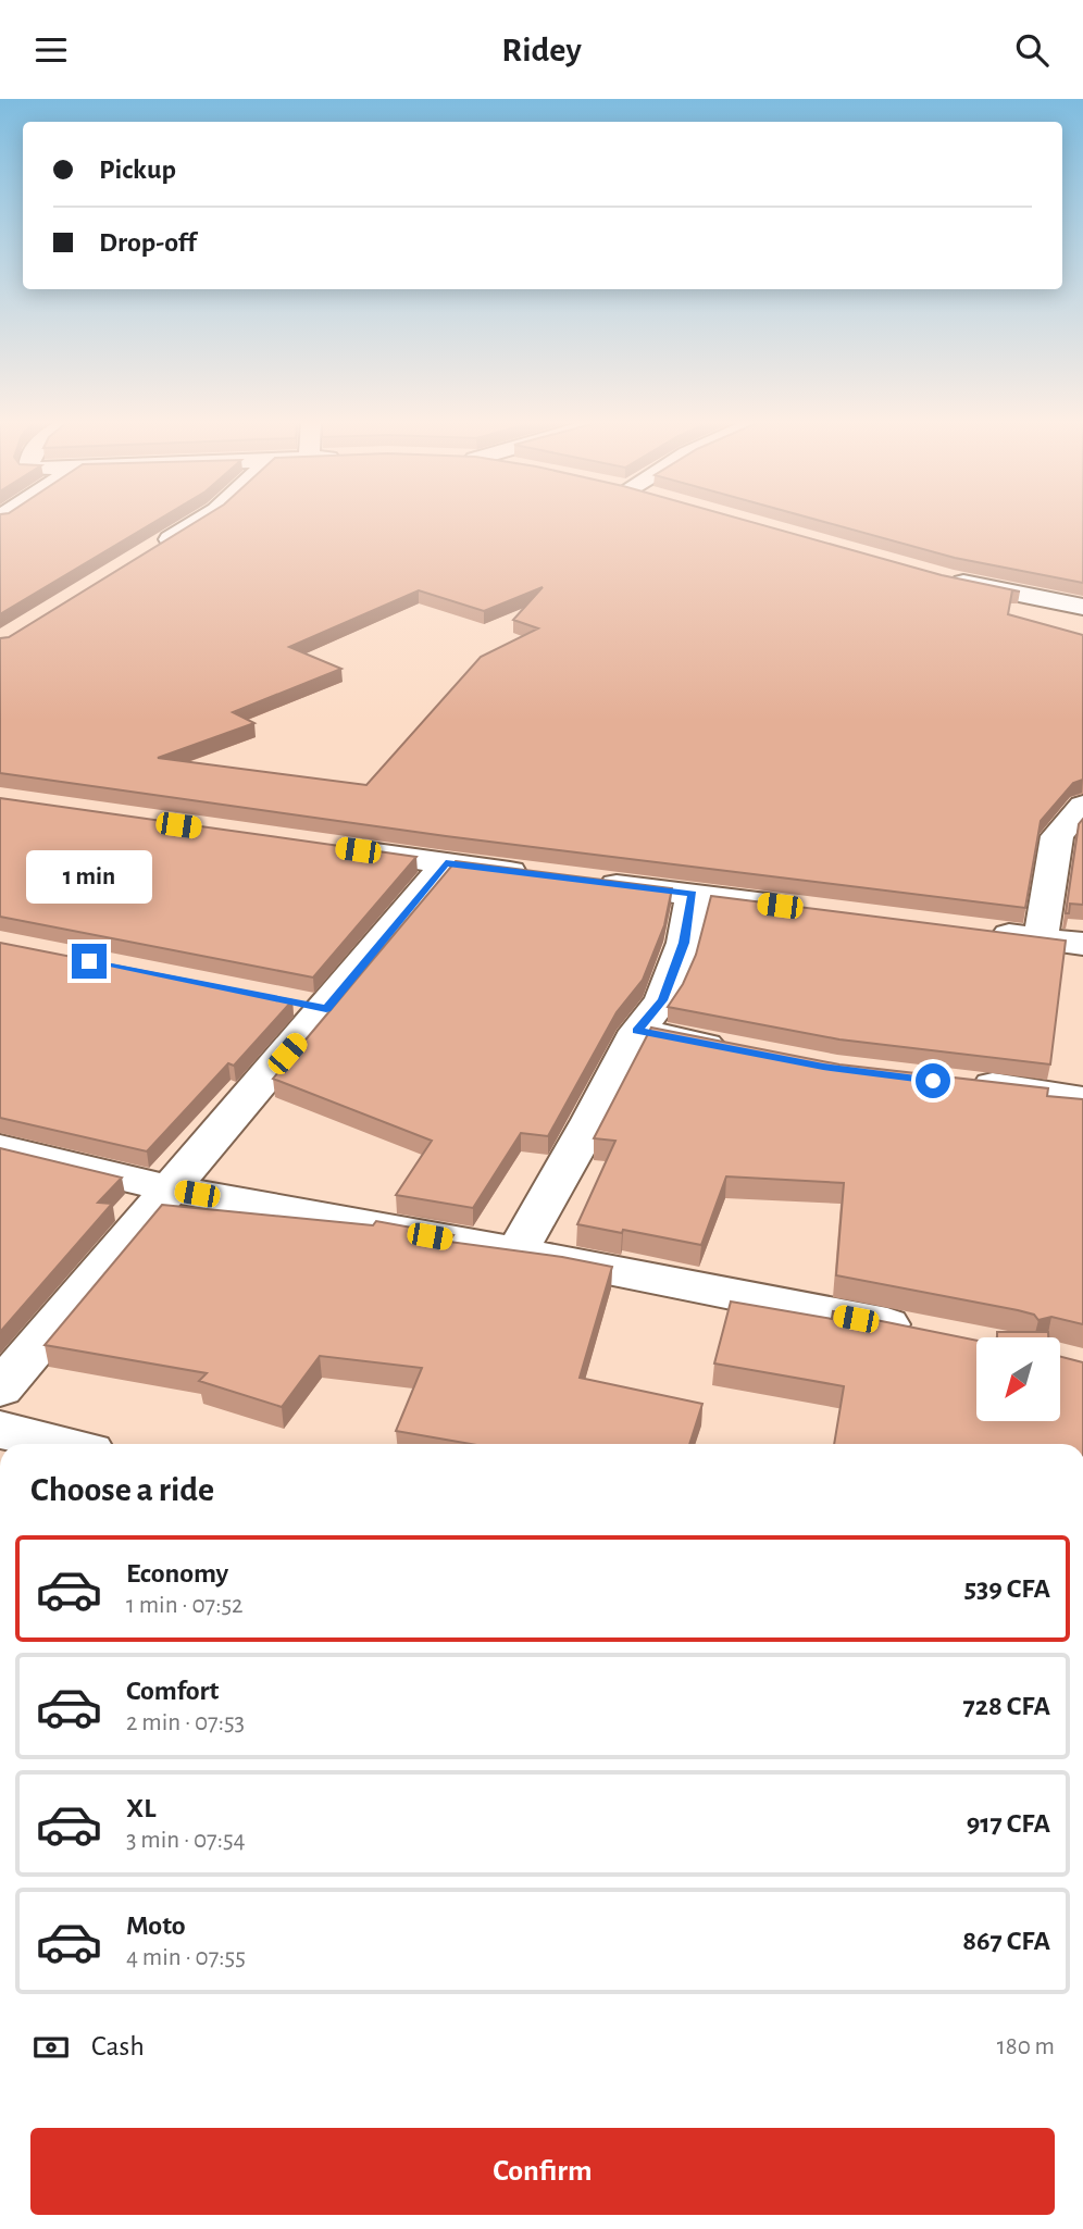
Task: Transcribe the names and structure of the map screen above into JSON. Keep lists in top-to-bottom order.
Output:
{
  "north": "bottom left",
  "page": {
    "header": "Ridey",
    "banner": ["Pickup", "Drop-off"],
    "bubble": "1 min",
    "heading": "Choose a ride",
    "list": [
      {
        "name": "Economy",
        "note": "1 min · 07:52",
        "value": "539 CFA"
      },
      {
        "name": "Comfort",
        "note": "2 min · 07:53",
        "value": "728 CFA"
      },
      {
        "name": "XL",
        "note": "3 min · 07:54",
        "value": "917 CFA"
      },
      {
        "name": "Moto",
        "note": "4 min · 07:55",
        "value": "867 CFA"
      }
    ],
    "pay": ["Cash", "180 m"],
    "buttons": "Confirm"
  }
}
